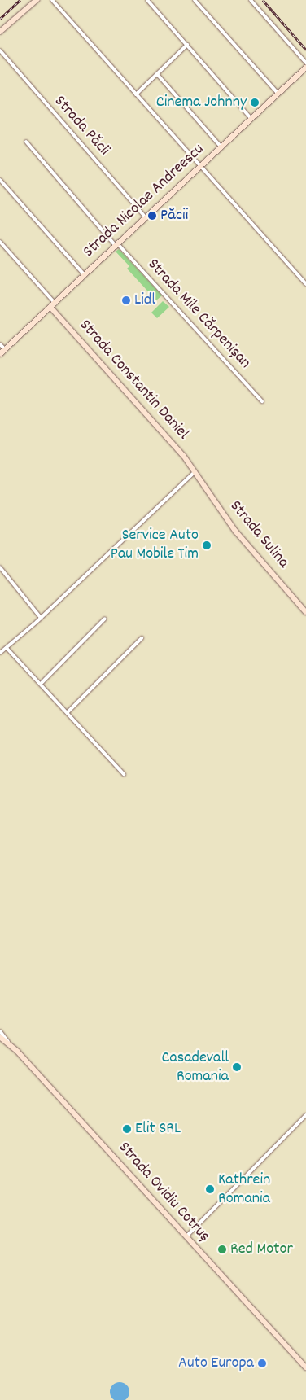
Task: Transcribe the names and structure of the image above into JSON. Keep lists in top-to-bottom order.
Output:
{
  "streets": {
    "main road": [
      "Strada Nicolae Andreescu",
      "Strada Constantin Daniel",
      "Strada Sulina",
      "Strada Ovidiu Cotruș"
    ],
    "street": ["Strada Păcii", "Strada Mile Cărpenișan"]
  },
  "crossings": [
    ["Strada Păcii", "Strada Nicolae Andreescu"],
    ["Strada Nicolae Andreescu", "Strada Mile Cărpenișan"],
    ["Strada Nicolae Andreescu", "Strada Constantin Daniel"],
    ["Strada Constantin Daniel", "Strada Sulina"]
  ],
  "places": [
    "Cinema Johnny",
    "Păcii",
    "Lidl",
    "Service Auto Pau Mobile Tim",
    "Casadevall Romania",
    "Elit SRL",
    "Kathrein Romania",
    "Red Motor",
    "Auto Europa"
  ]
}
